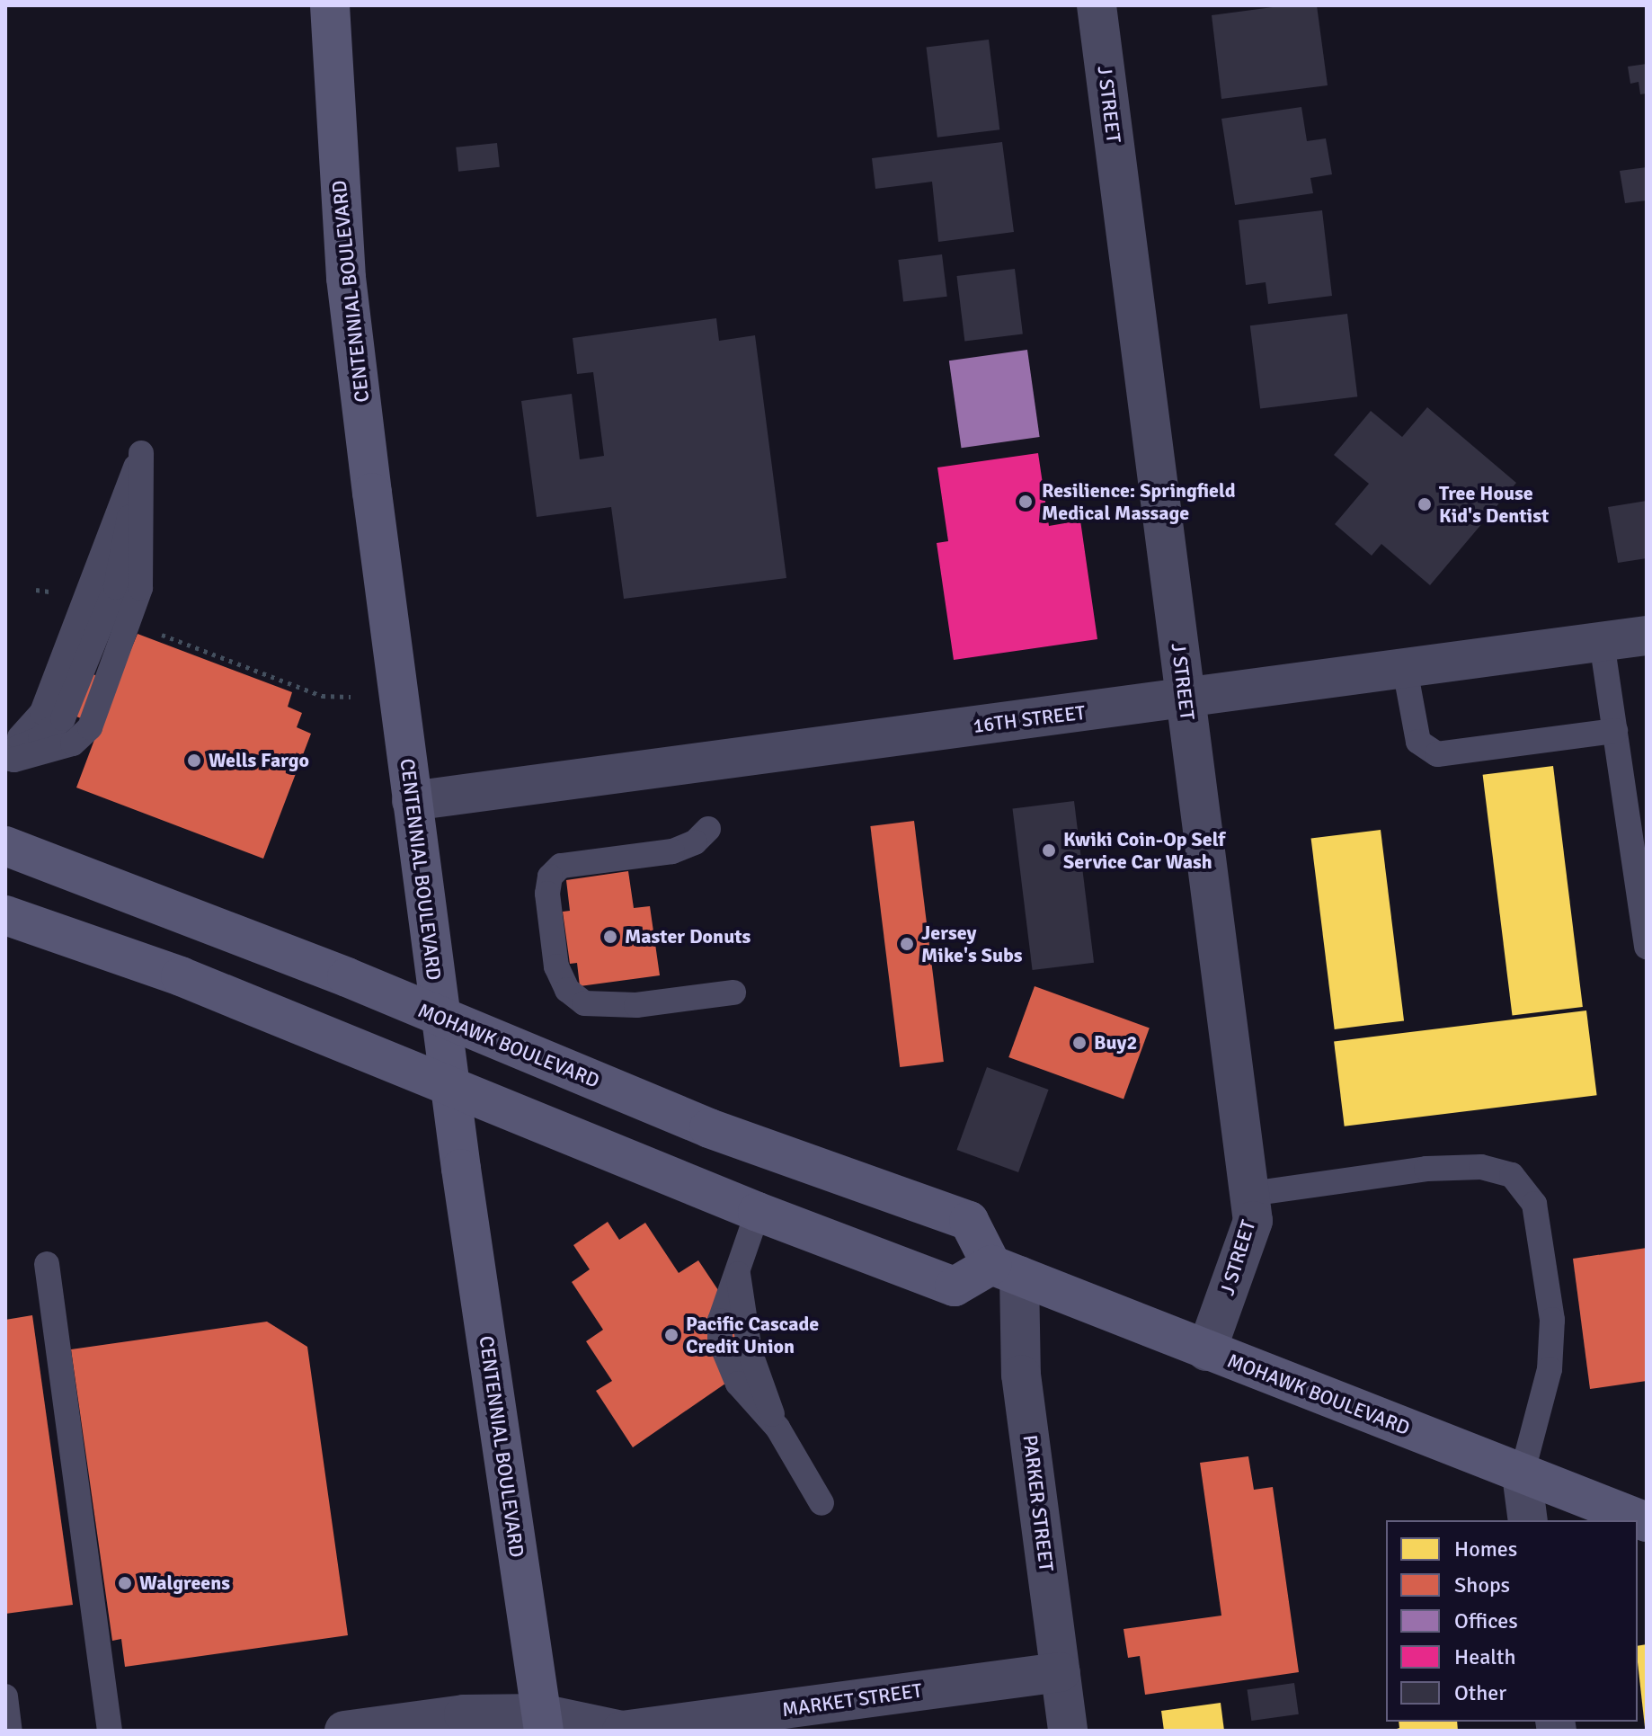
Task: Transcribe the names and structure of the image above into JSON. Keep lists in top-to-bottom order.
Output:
{
  "streets": {
    "main road": ["CENTENNIAL BOULEVARD", "MOHAWK BOULEVARD"],
    "street": [
      "J STREET",
      "16TH STREET",
      "PARKER STREET",
      "MARKET STREET"
    ]
  },
  "crossings": [
    ["J STREET", "16TH STREET"],
    ["J STREET", "MOHAWK BOULEVARD"],
    ["CENTENNIAL BOULEVARD", "16TH STREET"],
    ["CENTENNIAL BOULEVARD", "MOHAWK BOULEVARD"],
    ["CENTENNIAL BOULEVARD", "MARKET STREET"],
    ["MOHAWK BOULEVARD", "PARKER STREET"],
    ["PARKER STREET", "MARKET STREET"]
  ],
  "places": [
    "Resilience: Springfield Medical Massage",
    "Tree House Kid's Dentist",
    "Wells Fargo",
    "Kwiki Coin-Op Self Service Car Wash",
    "Master Donuts",
    "Jersey Mike's Subs",
    "Buy2",
    "Pacific Cascade Credit Union",
    "Walgreens"
  ],
  "legend": [
    "Homes",
    "Shops",
    "Offices",
    "Health",
    "Other"
  ]
}
